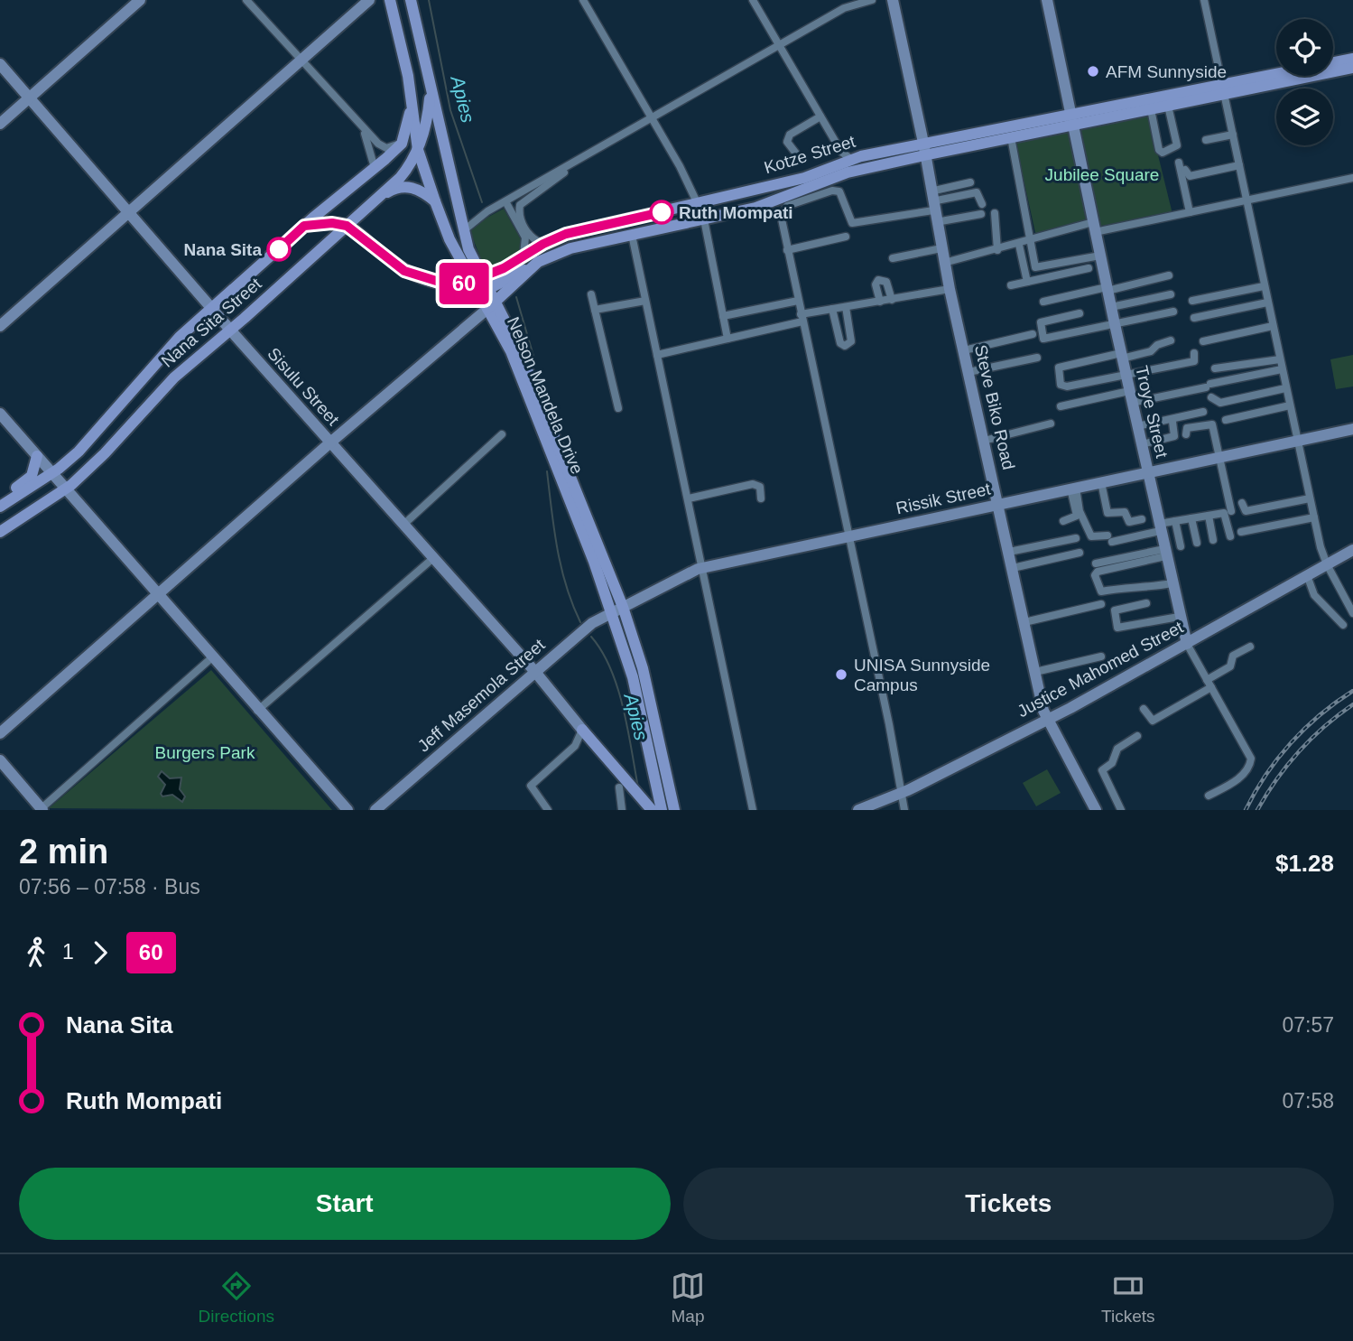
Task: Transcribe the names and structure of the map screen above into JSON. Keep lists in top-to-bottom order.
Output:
{
  "streets": {
    "main road": [
      "Kotze Street",
      "Nana Sita Street",
      "Sisulu Street",
      "Nelson Mandela Drive",
      "Steve Biko Road",
      "Troye Street",
      "Rissik Street",
      "Justice Mahomed Street",
      "Jeff Masemola Street"
    ]
  },
  "crossings": [
    ["Kotze Street", "Nana Sita Street"],
    ["Kotze Street", "Nelson Mandela Drive"],
    ["Kotze Street", "Steve Biko Road"],
    ["Kotze Street", "Troye Street"],
    ["Nana Sita Street", "Sisulu Street"],
    ["Nana Sita Street", "Nelson Mandela Drive"],
    ["Sisulu Street", "Jeff Masemola Street"],
    ["Nelson Mandela Drive", "Rissik Street"],
    ["Nelson Mandela Drive", "Jeff Masemola Street"],
    ["Steve Biko Road", "Rissik Street"],
    ["Steve Biko Road", "Justice Mahomed Street"],
    ["Troye Street", "Rissik Street"],
    ["Troye Street", "Justice Mahomed Street"],
    ["Rissik Street", "Jeff Masemola Street"]
  ],
  "water": ["Apies"],
  "parks": ["Jubilee Square", "Burgers Park"],
  "places": [
    "AFM Sunnyside",
    "Ruth Mompati",
    "Nana Sita",
    "UNISA Sunnyside Campus"
  ],
  "lines": ["bus line 60"],
  "page": {
    "on_map": "60",
    "heading": ["2 min", "07:56 – 07:58 · Bus", "$1.28"],
    "legs": ["1", "60"],
    "list": [
      {
        "name": "Nana Sita",
        "value": "07:57"
      },
      {
        "name": "Ruth Mompati",
        "value": "07:58"
      }
    ],
    "buttons": ["Start", "Tickets"],
    "tabs": ["Directions", "Map", "Tickets"]
  }
}
